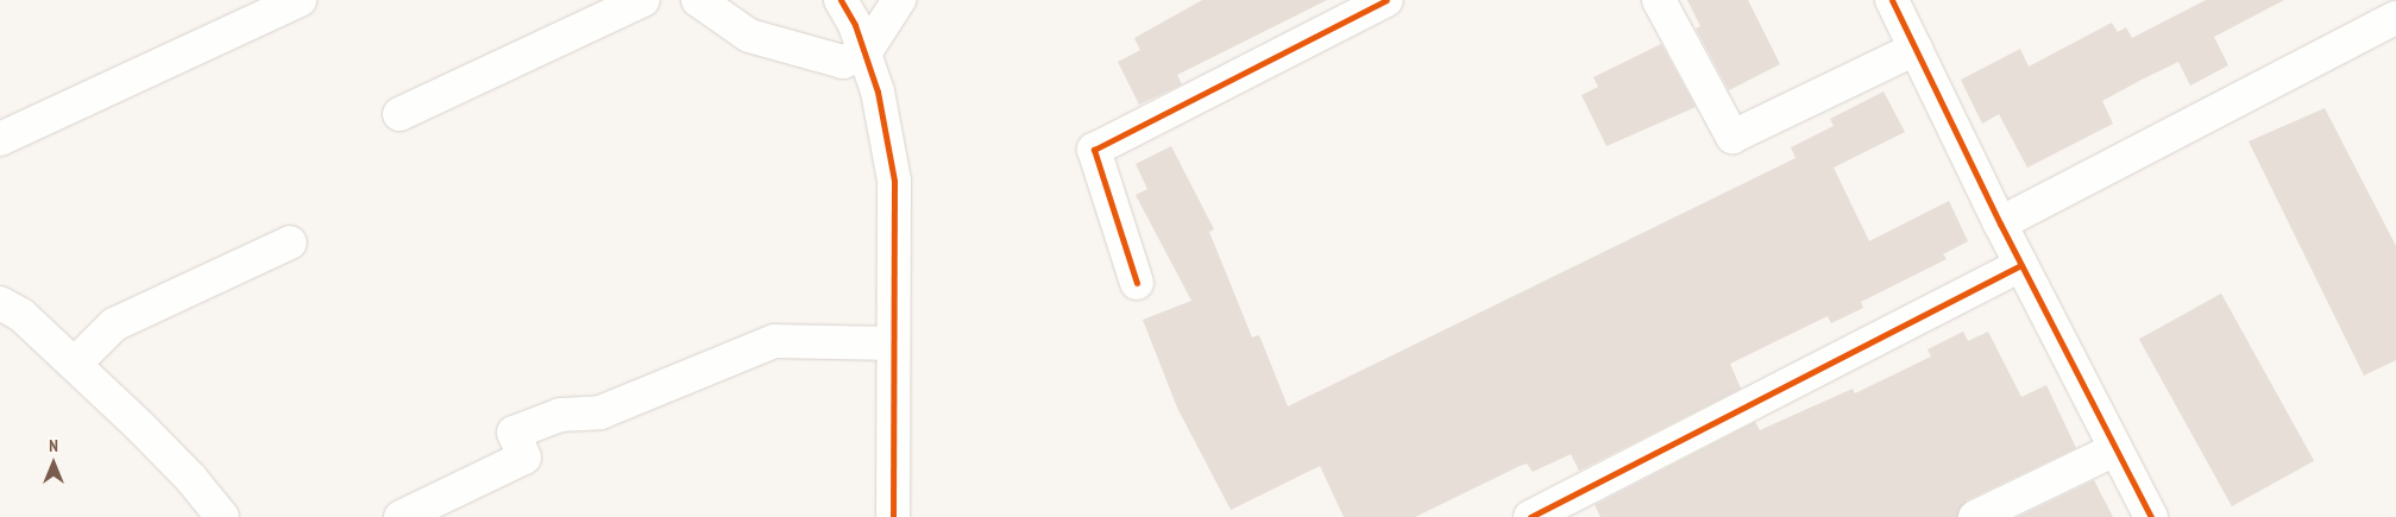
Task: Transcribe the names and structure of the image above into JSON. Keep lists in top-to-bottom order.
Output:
{
  "north": "top"
}
